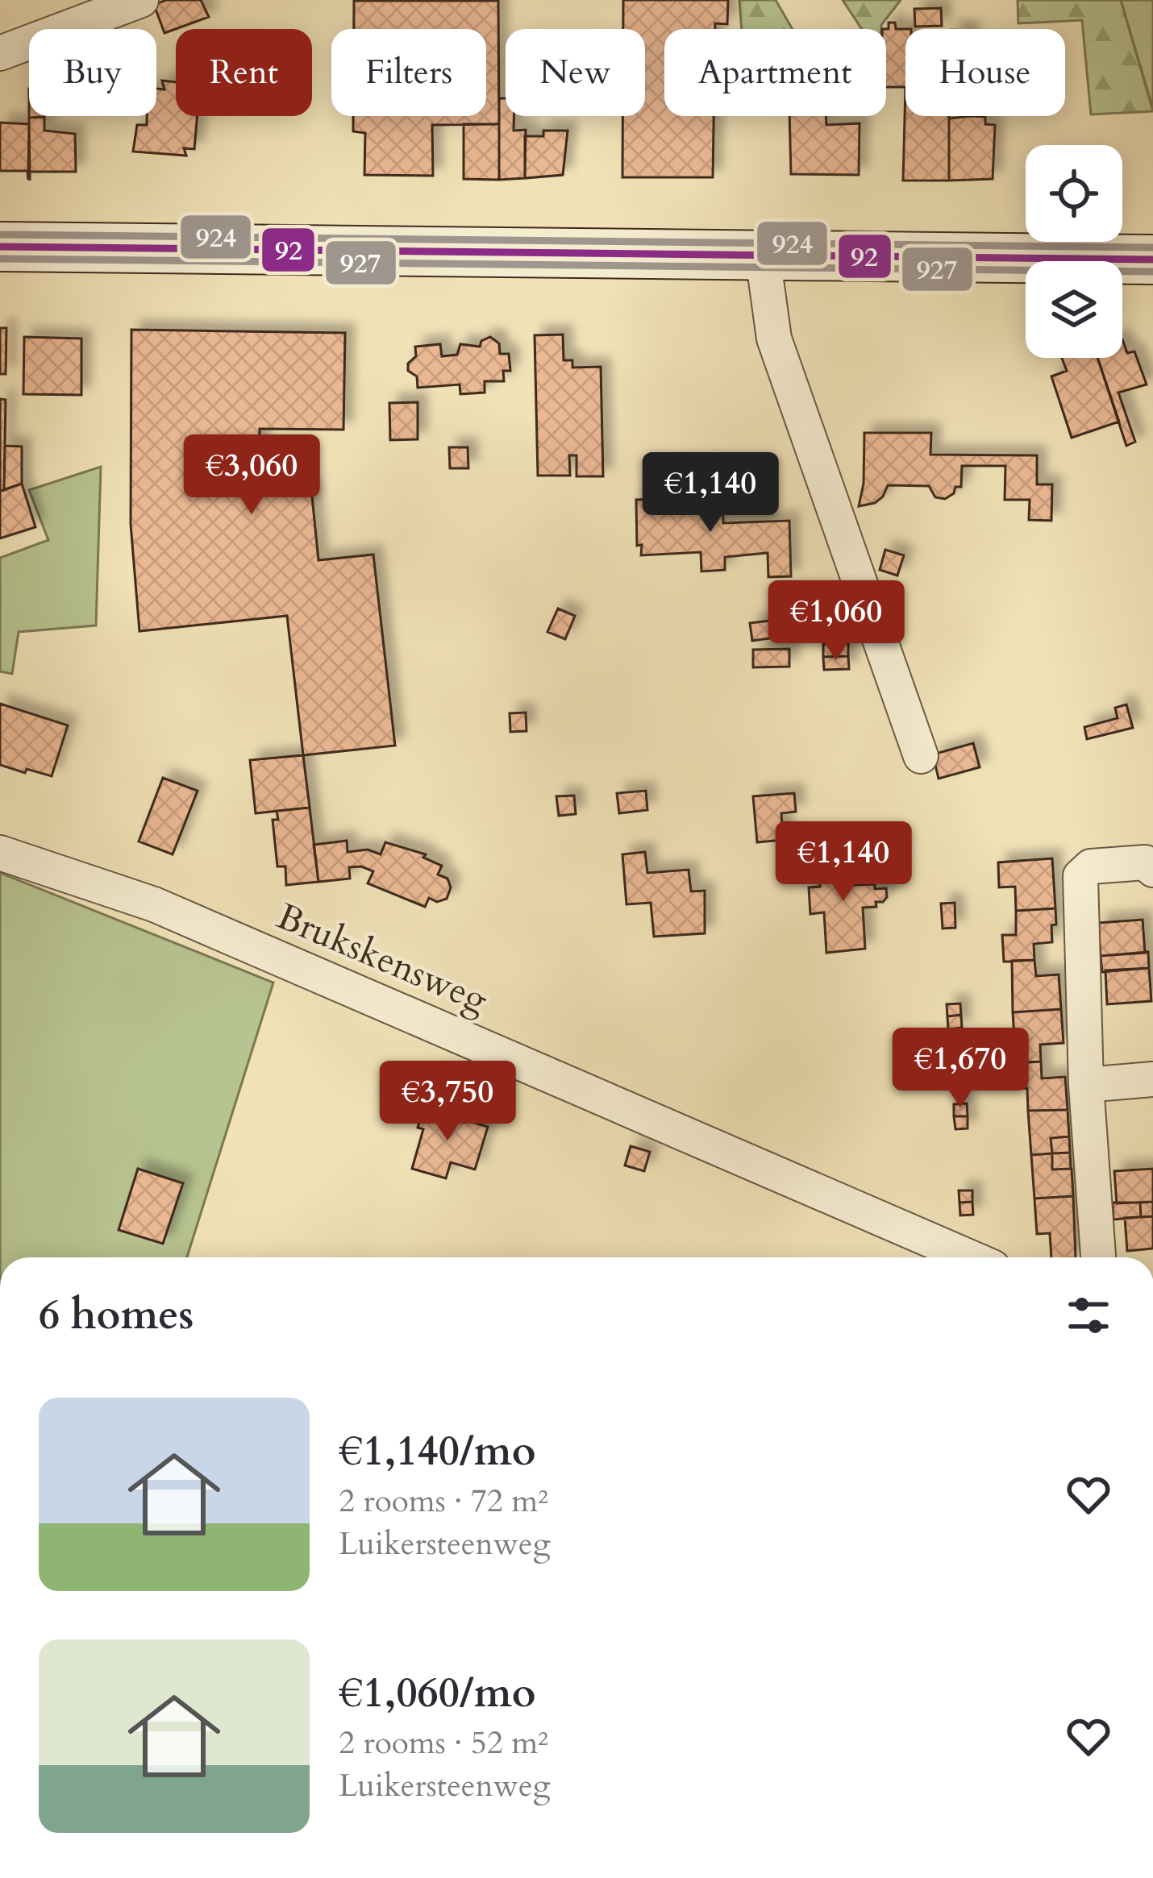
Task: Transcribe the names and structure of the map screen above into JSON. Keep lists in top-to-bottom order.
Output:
{
  "streets": {
    "street": ["Brukskensweg"]
  },
  "lines": ["transit line 924", "transit line 92", "transit line 927"],
  "page": {
    "chip": [
      "Buy",
      "Rent",
      "Filters",
      "New",
      "Apartment",
      "House"
    ],
    "price": [
      "€3,060",
      "€1,140",
      "€1,060",
      "€1,140",
      "€1,670",
      "€3,750"
    ],
    "heading": "6 homes",
    "list": [
      {
        "name": "€1,140/mo",
        "note": "2 rooms · 72 m² · Luikersteenweg"
      },
      {
        "name": "€1,060/mo",
        "note": "2 rooms · 52 m² · Luikersteenweg"
      }
    ]
  }
}
